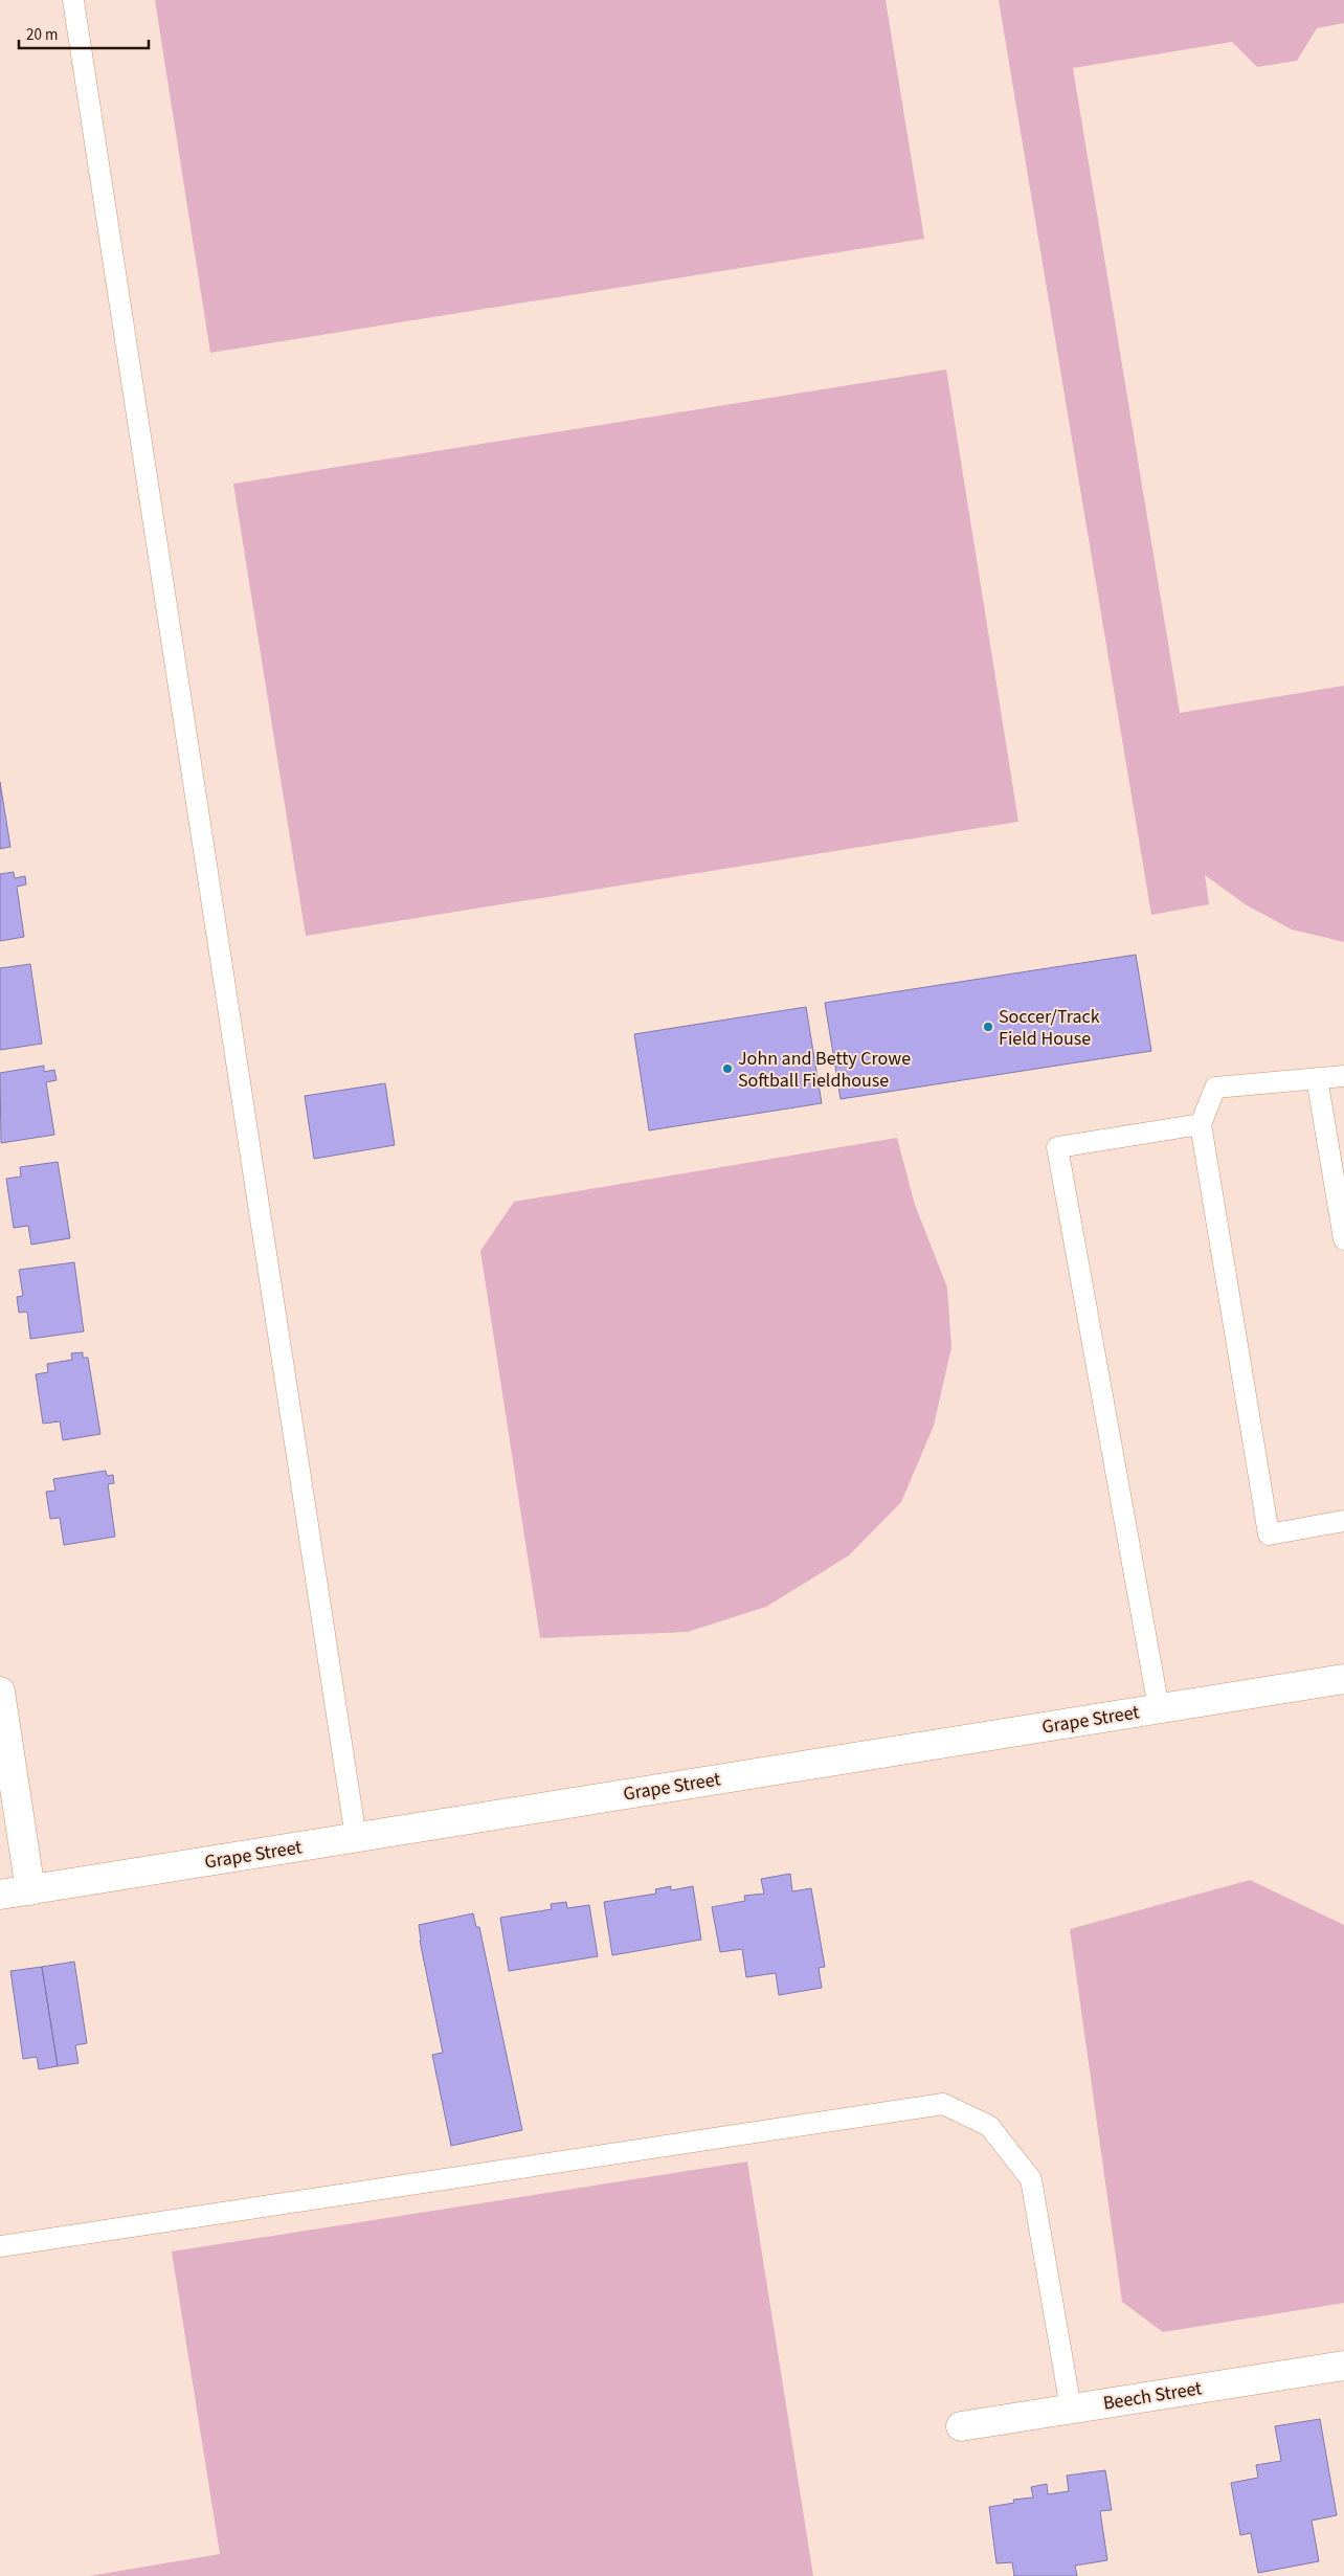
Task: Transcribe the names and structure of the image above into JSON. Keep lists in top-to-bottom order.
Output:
{
  "streets": {
    "street": ["Grape Street", "Beech Street"]
  },
  "places": ["Soccer/Track Field House", "John and Betty Crowe Softball Fieldhouse"],
  "scale_bar": "20 m"
}
